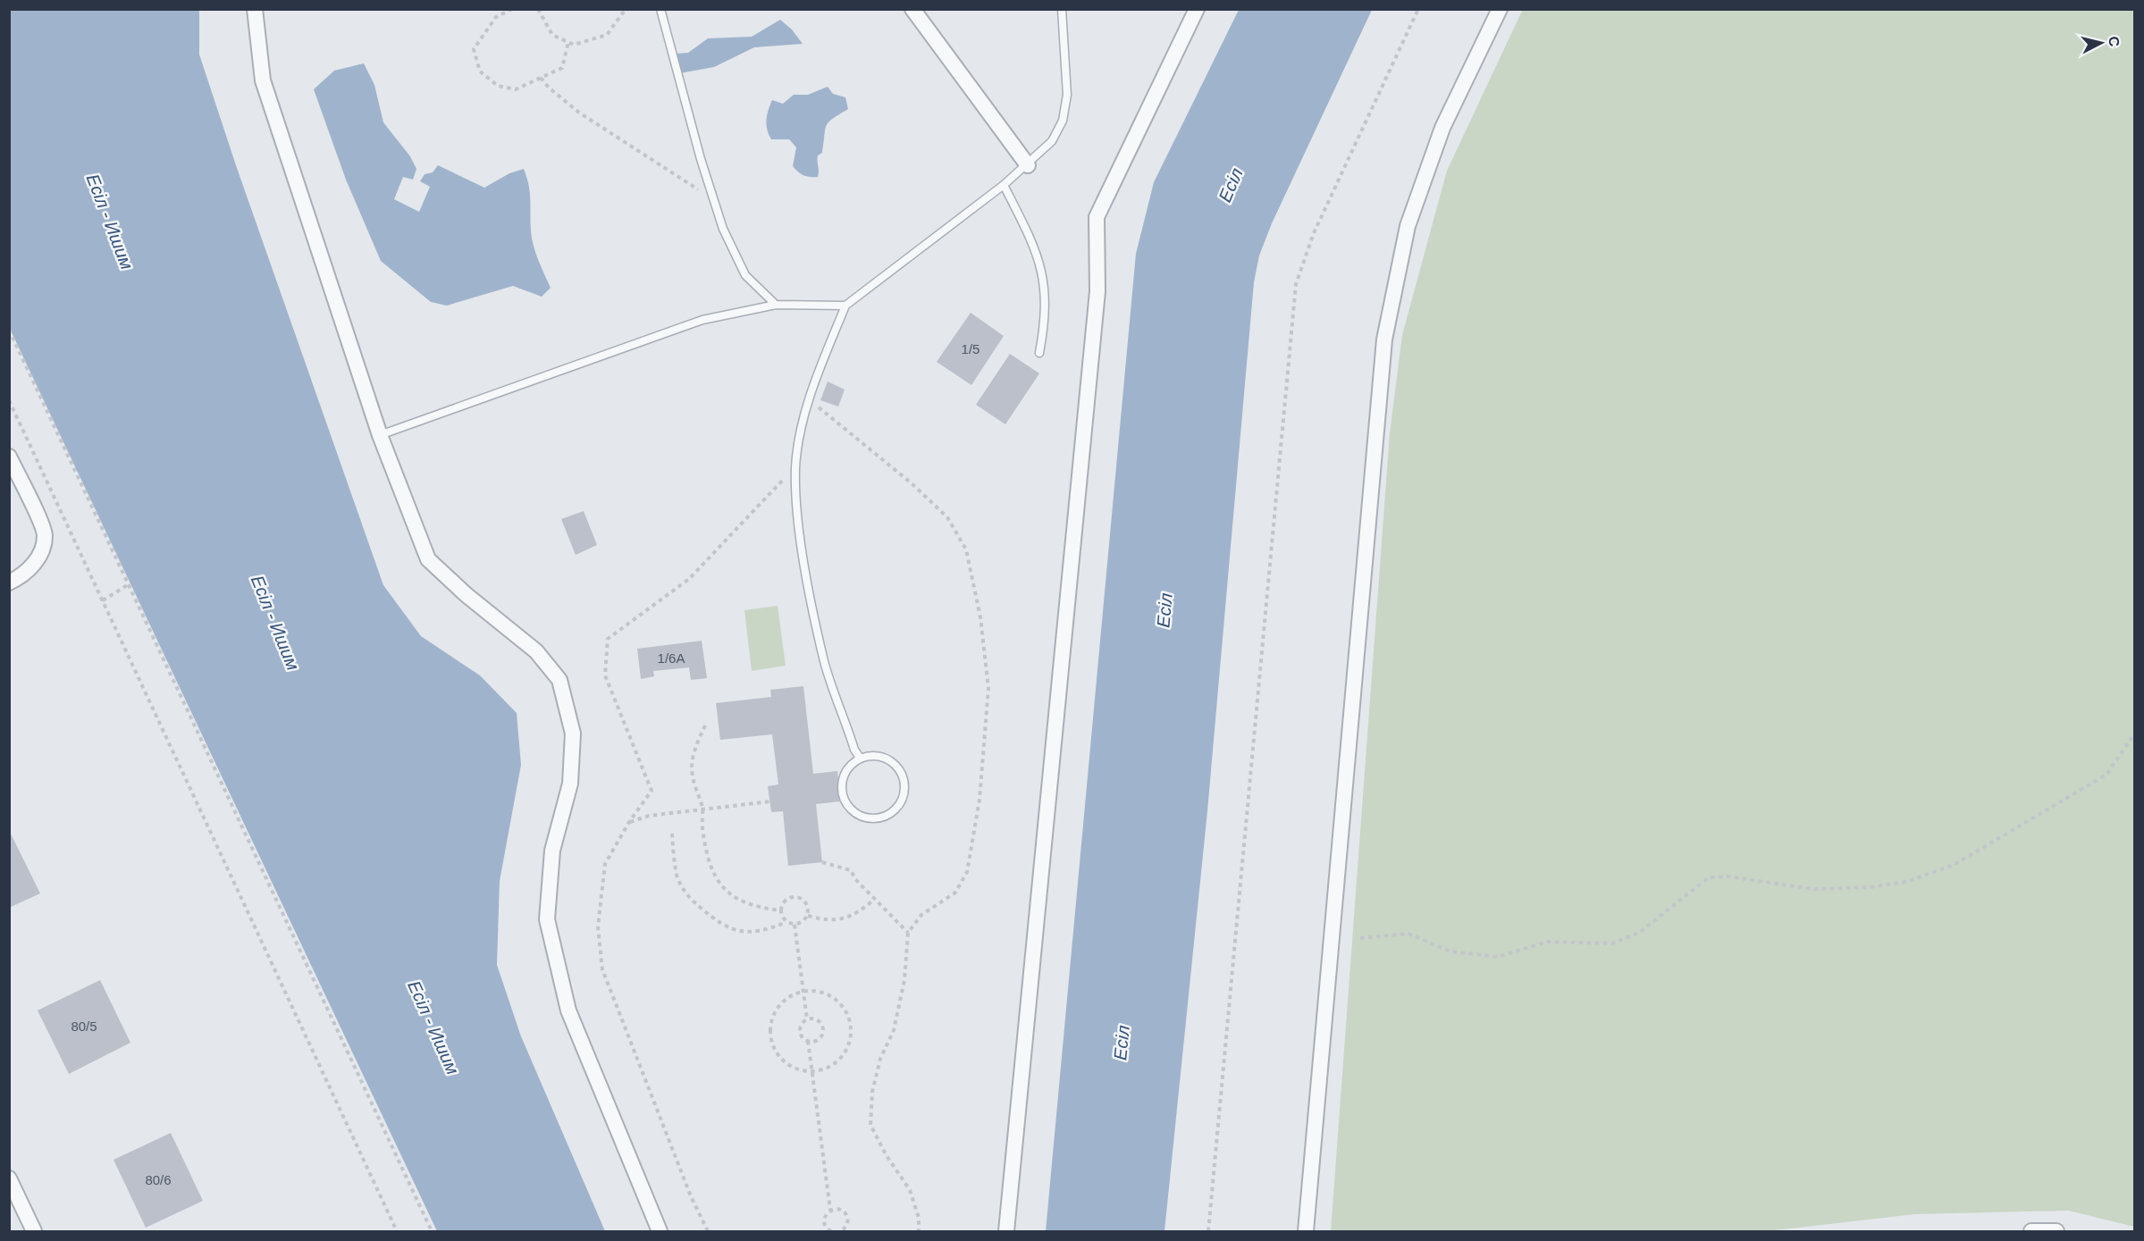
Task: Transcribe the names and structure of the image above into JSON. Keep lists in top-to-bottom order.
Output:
{
  "water": ["Есіл", "Есіл - Ишим"],
  "house_numbers": [
    "1/5",
    "1/6А",
    "80/5",
    "80/6"
  ],
  "north": "right"
}
